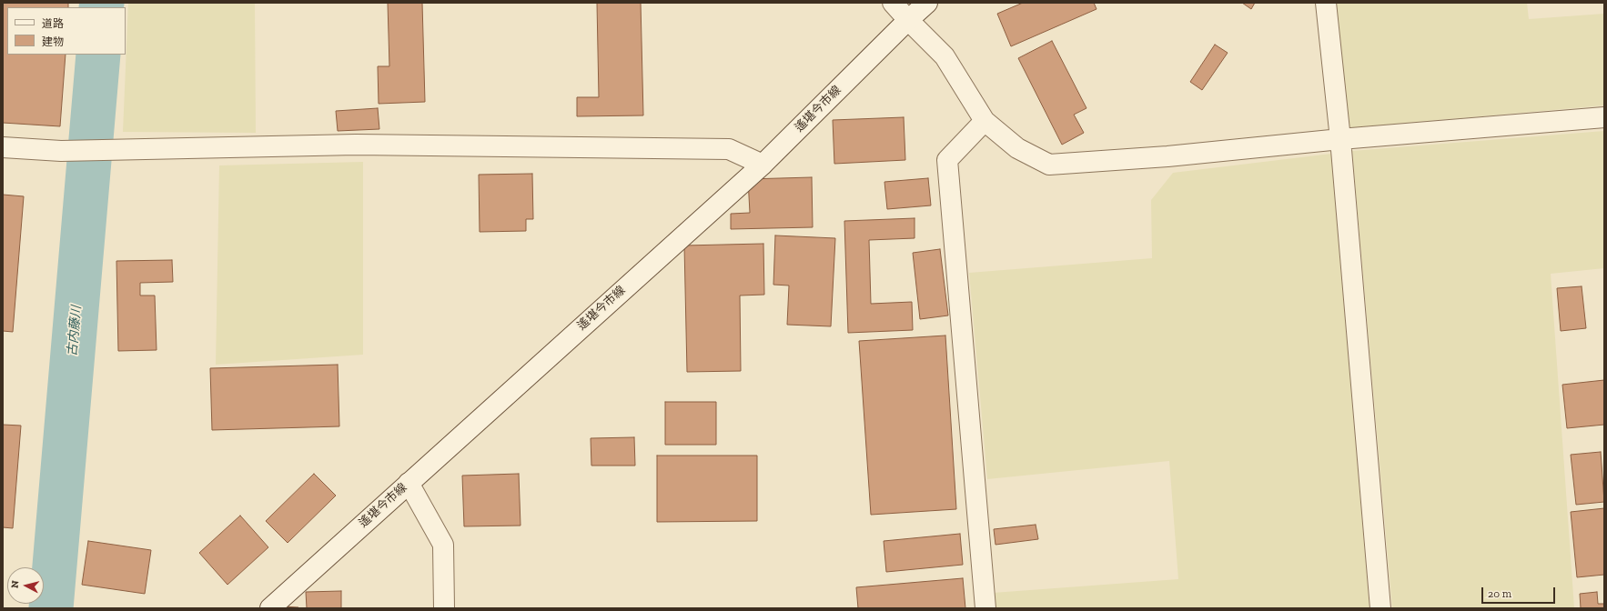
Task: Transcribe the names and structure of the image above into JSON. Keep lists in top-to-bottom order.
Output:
{
  "streets": {
    "street": ["遙堪今市線"]
  },
  "water": ["古内藤川"],
  "legend": ["道路", "建物"],
  "scale_bar": "20 m",
  "north": "left"
}
